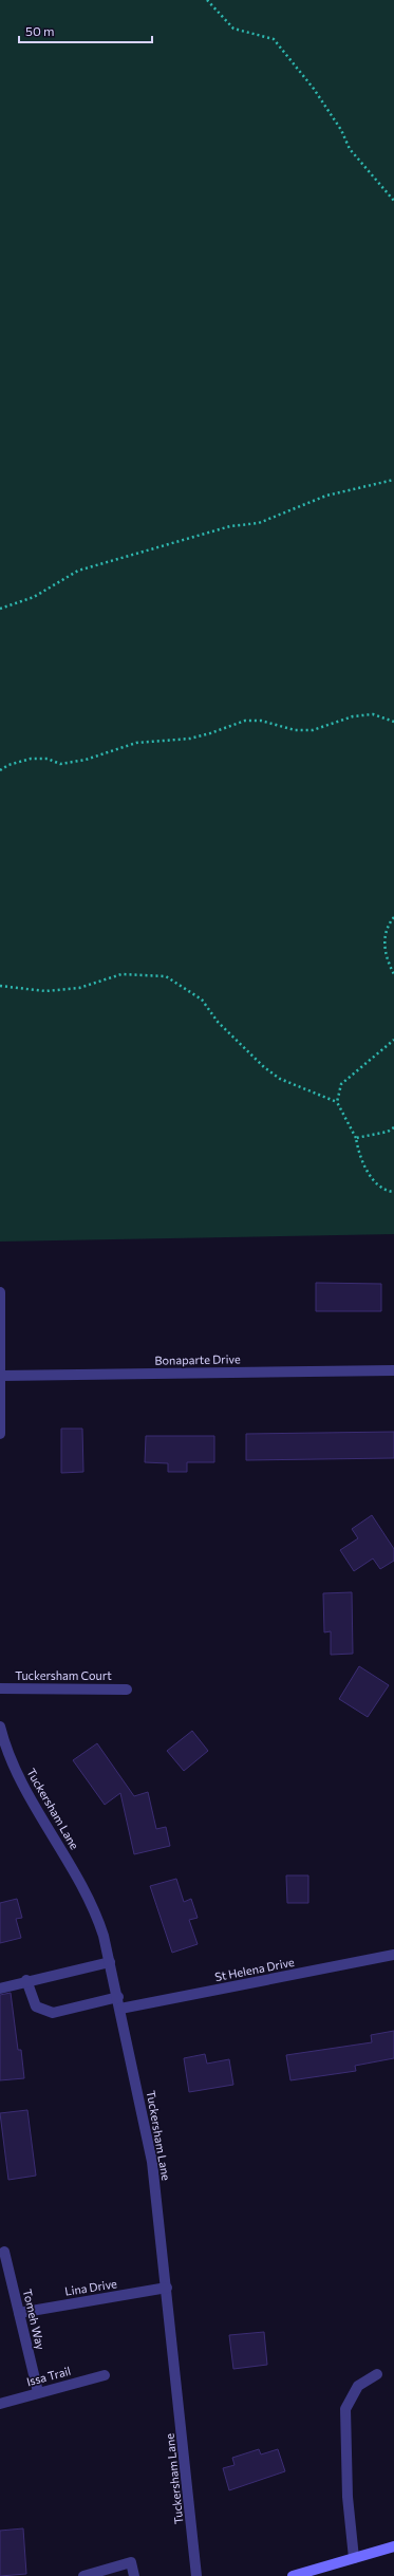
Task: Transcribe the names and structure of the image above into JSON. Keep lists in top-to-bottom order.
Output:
{
  "streets": {
    "street": [
      "Bonaparte Drive",
      "Tuckersham Court",
      "Tuckersham Lane",
      "St Helena Drive",
      "Lina Drive",
      "Tomeh Way",
      "Issa Trail"
    ]
  },
  "crossings": [
    ["Tuckersham Lane", "St Helena Drive"],
    ["Tuckersham Lane", "Lina Drive"],
    ["Lina Drive", "Tomeh Way"],
    ["Tomeh Way", "Issa Trail"]
  ],
  "scale_bar": "50 m"
}
